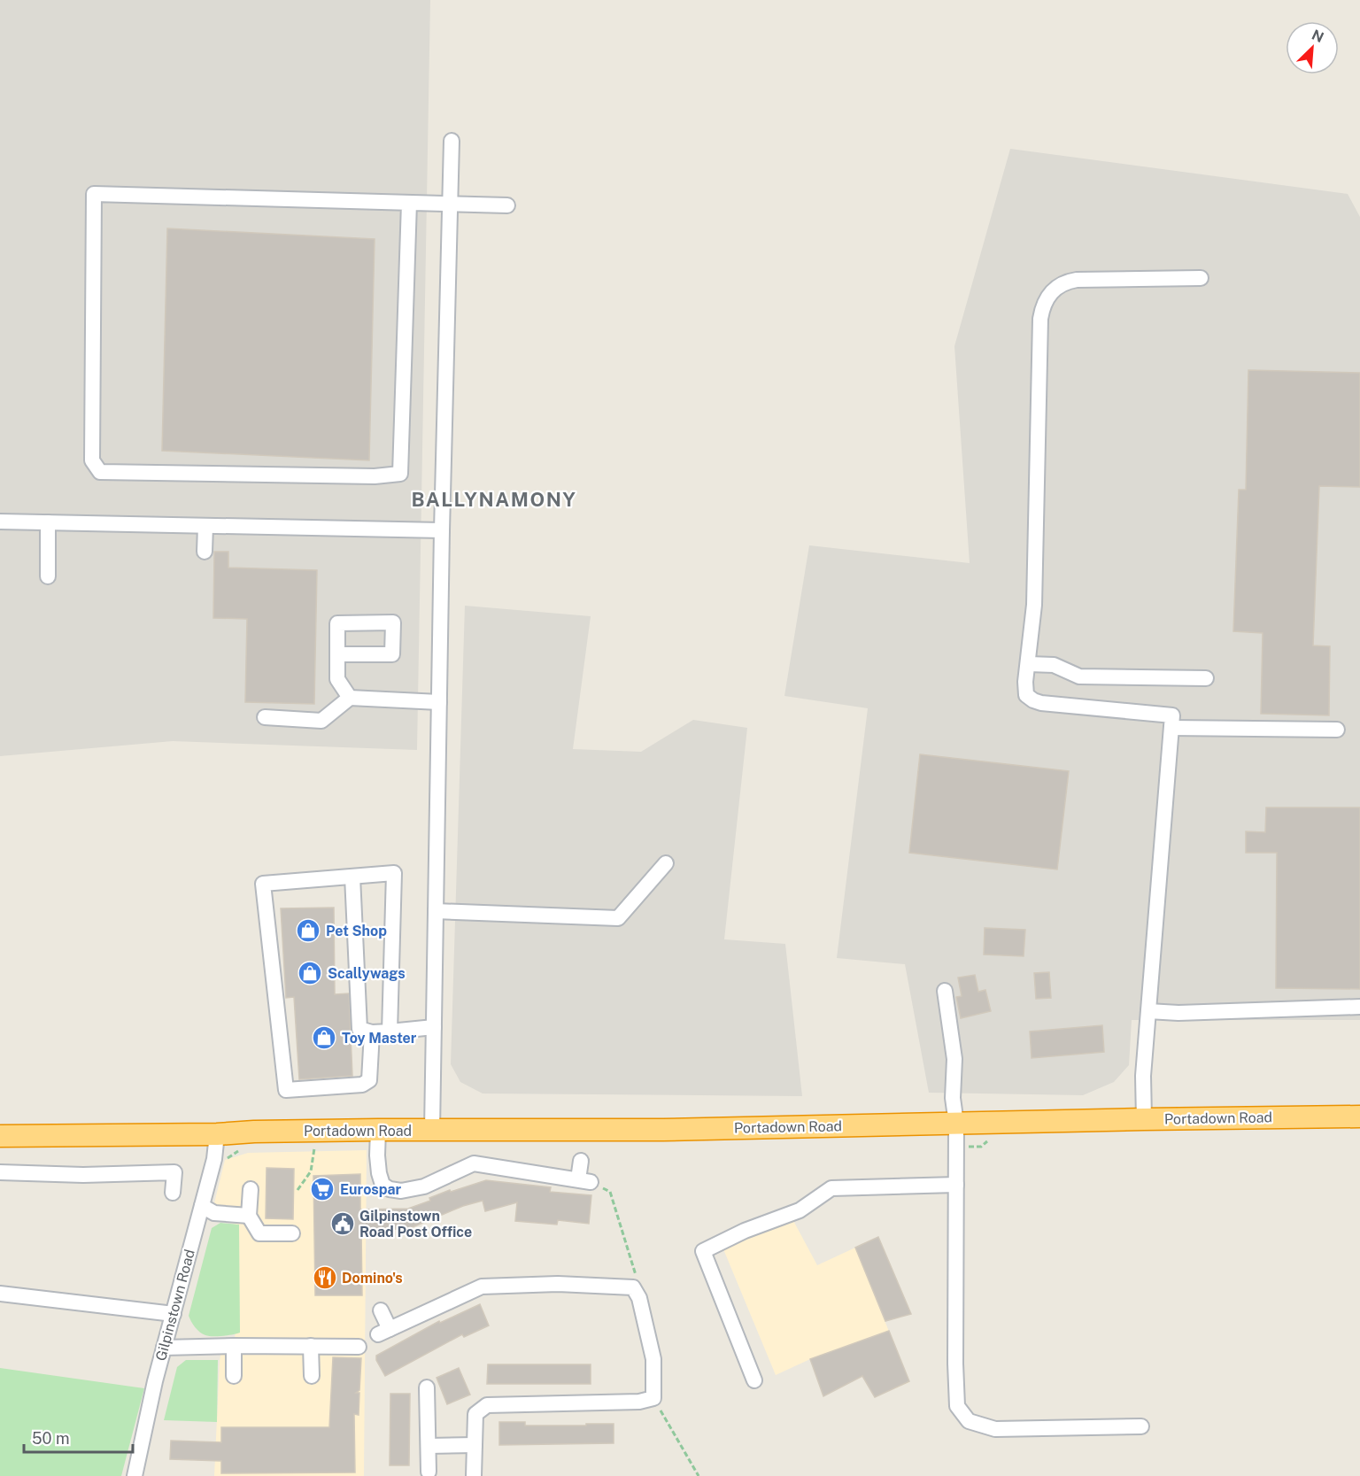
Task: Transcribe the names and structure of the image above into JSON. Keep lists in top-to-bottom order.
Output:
{
  "streets": {
    "highway": ["Portadown Road"],
    "street": ["Gilpinstown Road"]
  },
  "crossings": [
    ["Portadown Road", "Gilpinstown Road"]
  ],
  "districts": ["BALLYNAMONY"],
  "places": {
    "shop": ["Pet Shop", "Scallywags", "Toy Master"],
    "supermarket": ["Eurospar"],
    "public building": ["Gilpinstown Road Post Office"],
    "restaurant": ["Domino's"]
  },
  "scale_bar": "50 m",
  "north": "top right"
}
